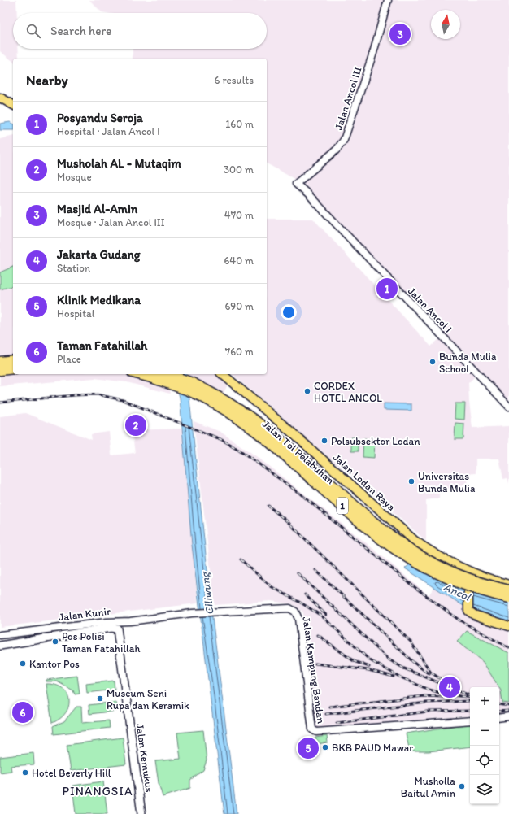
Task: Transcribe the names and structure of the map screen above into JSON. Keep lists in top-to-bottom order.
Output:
{
  "streets": {
    "highway": ["Jalan Tol Pelabuhan", "Jalan Lodan Raya", "1"],
    "main road": ["Jalan Kunir", "Jalan Kemukus"],
    "street": ["Jalan Ancol III", "Jalan Ancol I", "Jalan Kampung Bandan"]
  },
  "crossings": [
    ["Jalan Ancol III", "Jalan Ancol I"],
    ["Jalan Kunir", "Jalan Kampung Bandan"],
    ["Jalan Kunir", "Jalan Kemukus"]
  ],
  "districts": ["PINANGSIA"],
  "water": ["Ancol", "Ciliwung"],
  "places": [
    "Bunda Mulia School",
    "CORDEX HOTEL ANCOL",
    "Polsubsektor Lodan",
    "Universitas Bunda Mulia",
    "Pos Polisi Taman Fatahillah",
    "Kantor Pos",
    "Museum Seni Rupa dan Keramik",
    "BKB PAUD Mawar",
    "Hotel Beverly Hill",
    "Musholla Baitul Amin"
  ],
  "north": "top",
  "page": {
    "search": "Search here",
    "pins": [
      "3",
      "1",
      "2",
      "4",
      "6",
      "5"
    ],
    "heading": ["Nearby", "6 results"],
    "list": [
      {
        "mark": "1",
        "name": "Posyandu Seroja",
        "note": "Hospital · Jalan Ancol I",
        "value": "160 m"
      },
      {
        "mark": "2",
        "name": "Musholah AL - Mutaqim",
        "note": "Mosque",
        "value": "300 m"
      },
      {
        "mark": "3",
        "name": "Masjid Al-Amin",
        "note": "Mosque · Jalan Ancol III",
        "value": "470 m"
      },
      {
        "mark": "4",
        "name": "Jakarta Gudang",
        "note": "Station",
        "value": "640 m"
      },
      {
        "mark": "5",
        "name": "Klinik Medikana",
        "note": "Hospital",
        "value": "690 m"
      },
      {
        "mark": "6",
        "name": "Taman Fatahillah",
        "note": "Place",
        "value": "760 m"
      }
    ],
    "map_buttons": ["+", "−"]
  }
}
